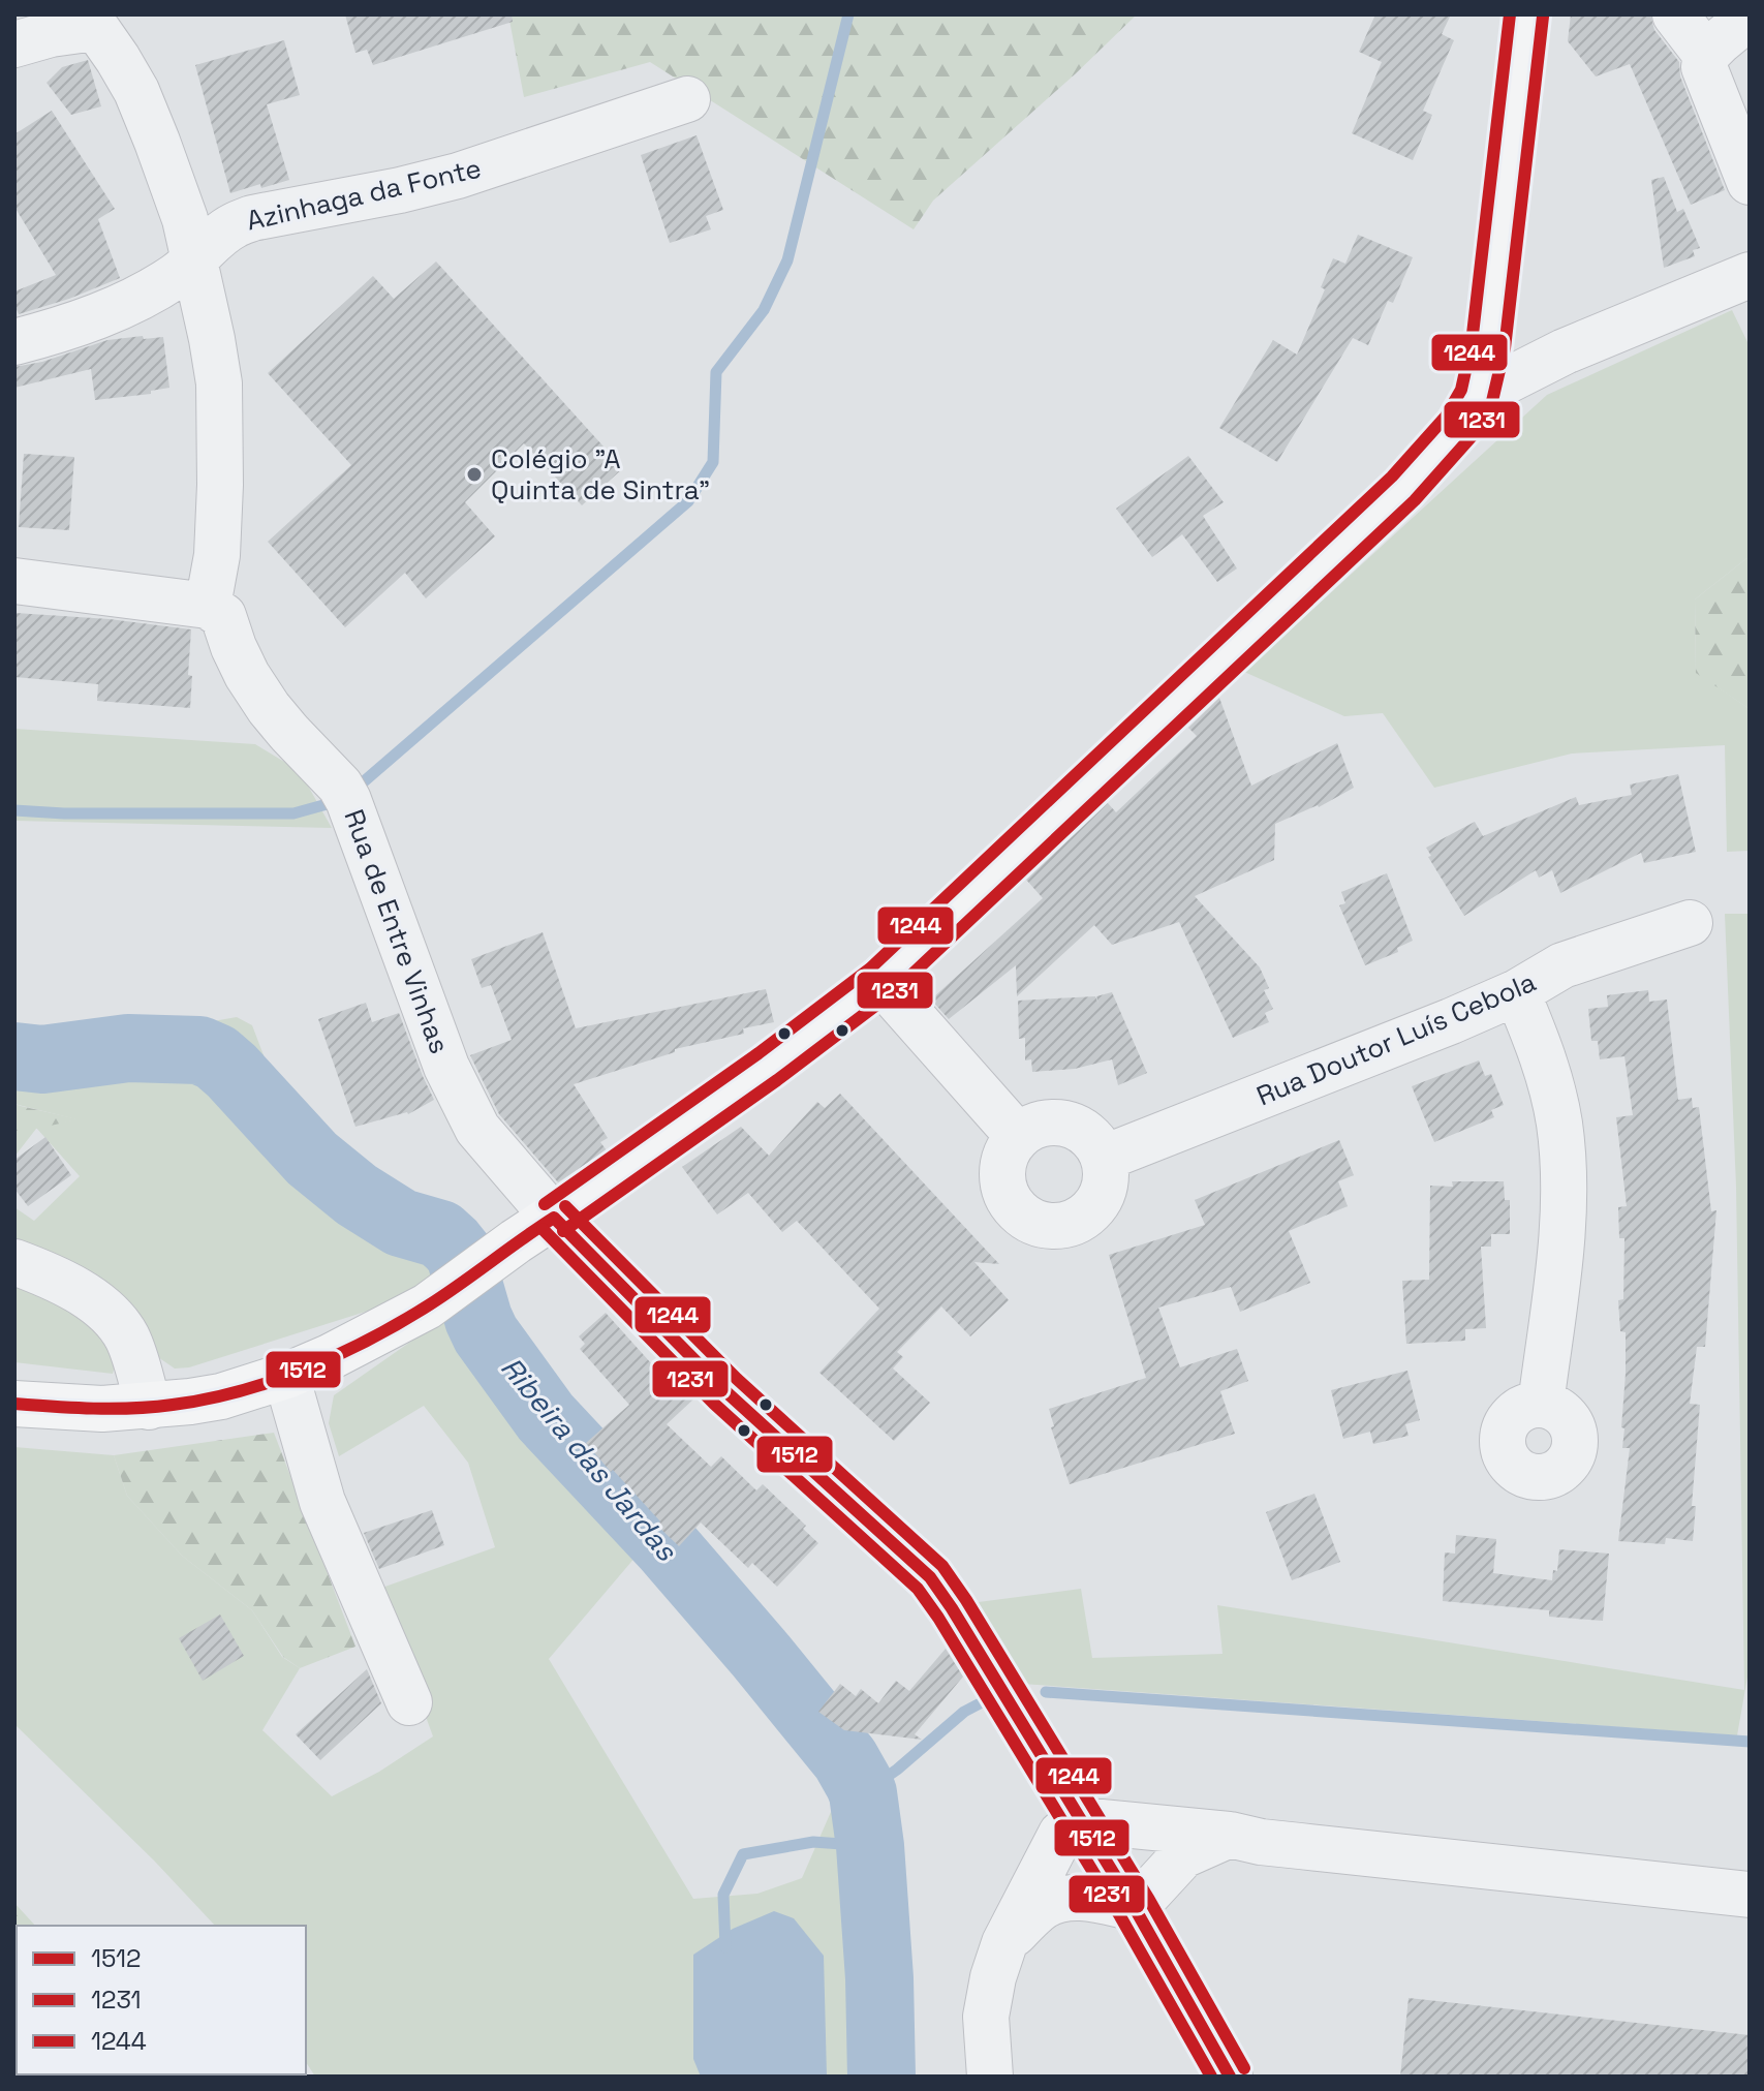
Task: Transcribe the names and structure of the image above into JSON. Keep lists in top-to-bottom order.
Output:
{
  "streets": {
    "street": ["Azinhaga da Fonte", "Rua de Entre Vinhas", "Rua Doutor Luís Cebola"]
  },
  "water": ["Ribeira das Jardas"],
  "places": ["Colégio \"A Quinta de Sintra\""],
  "lines": ["transit line 1244", "transit line 1231", "transit line 1512"],
  "legend": ["1512", "1231", "1244"]
}
